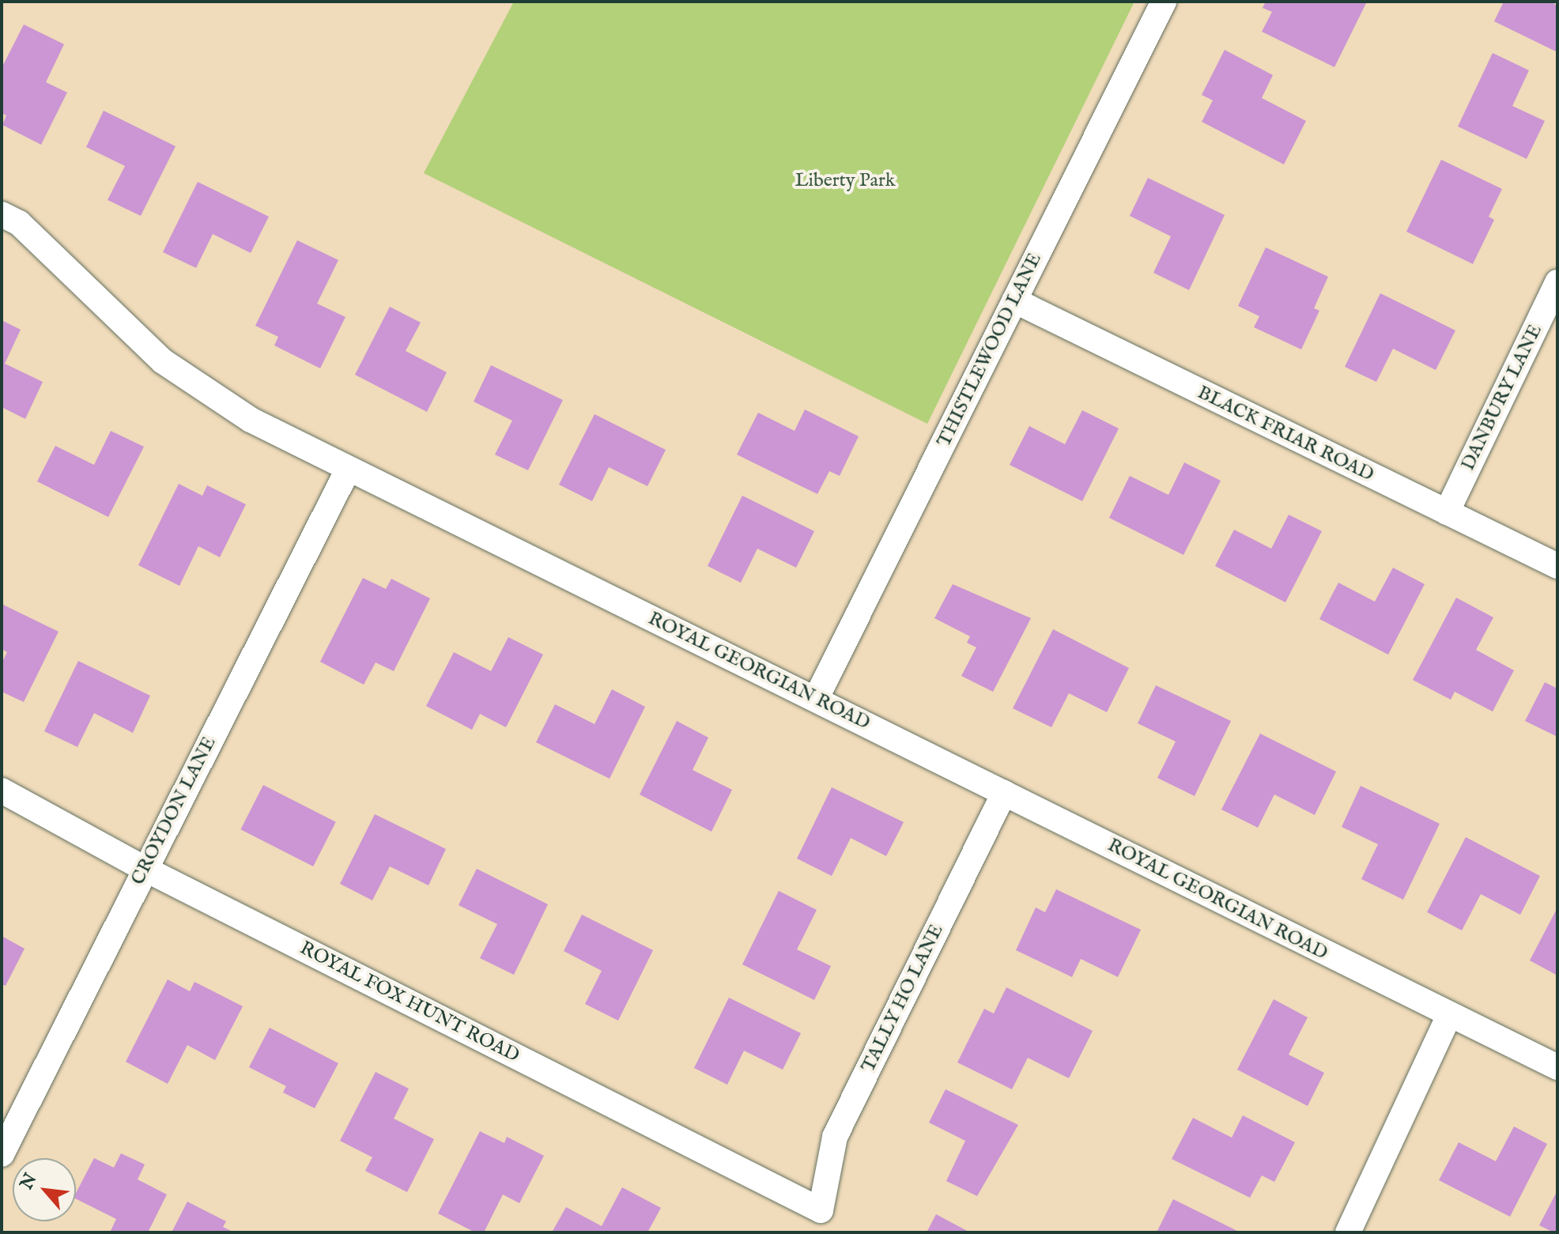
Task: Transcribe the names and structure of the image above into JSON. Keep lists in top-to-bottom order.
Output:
{
  "streets": {
    "street": [
      "THISTLEWOOD LANE",
      "DANBURY LANE",
      "BLACK FRIAR ROAD",
      "ROYAL GEORGIAN ROAD",
      "CROYDON LANE",
      "TALLY HO LANE",
      "ROYAL FOX HUNT ROAD"
    ]
  },
  "crossings": [
    ["THISTLEWOOD LANE", "BLACK FRIAR ROAD"],
    ["THISTLEWOOD LANE", "ROYAL GEORGIAN ROAD"],
    ["DANBURY LANE", "BLACK FRIAR ROAD"],
    ["ROYAL GEORGIAN ROAD", "CROYDON LANE"],
    ["ROYAL GEORGIAN ROAD", "TALLY HO LANE"],
    ["CROYDON LANE", "ROYAL FOX HUNT ROAD"],
    ["TALLY HO LANE", "ROYAL FOX HUNT ROAD"]
  ],
  "parks": ["Liberty Park"],
  "north": "top left"
}
